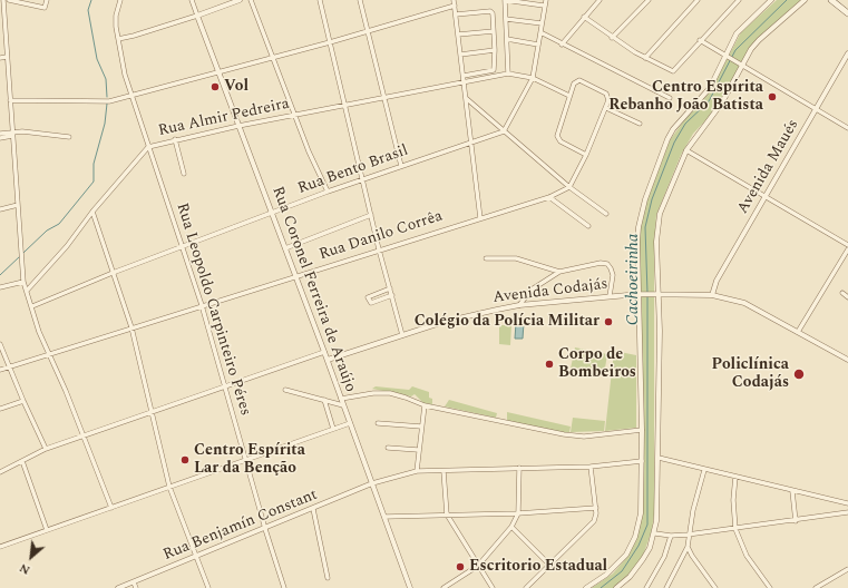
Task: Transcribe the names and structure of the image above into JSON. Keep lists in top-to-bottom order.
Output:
{
  "streets": {
    "street": [
      "Rua Almir Pedreira",
      "Avenida Maués",
      "Rua Bento Brasil",
      "Rua Danilo Corrêa",
      "Rua Coronel Ferreira de Araújo",
      "Avenida Codajás",
      "Rua Leopoldo Carpinteiro Péres",
      "Rua Benjamín Constant"
    ]
  },
  "crossings": [
    ["Rua Almir Pedreira", "Rua Coronel Ferreira de Araújo"],
    ["Rua Almir Pedreira", "Rua Leopoldo Carpinteiro Péres"],
    ["Avenida Maués", "Avenida Codajás"],
    ["Rua Bento Brasil", "Rua Coronel Ferreira de Araújo"],
    ["Rua Bento Brasil", "Rua Leopoldo Carpinteiro Péres"],
    ["Rua Danilo Corrêa", "Rua Coronel Ferreira de Araújo"],
    ["Rua Danilo Corrêa", "Rua Leopoldo Carpinteiro Péres"],
    ["Rua Coronel Ferreira de Araújo", "Avenida Codajás"],
    ["Rua Coronel Ferreira de Araújo", "Rua Benjamín Constant"],
    ["Rua Leopoldo Carpinteiro Péres", "Rua Benjamín Constant"]
  ],
  "water": ["Cachoeirinha"],
  "places": [
    "Vol",
    "Centro Espírita Rebanho João Batista",
    "Colégio da Polícia Militar",
    "Corpo de Bombeiros",
    "Policlínica Codajás",
    "Centro Espírita Lar da Benção",
    "Escritorio Estadual"
  ],
  "north": "bottom left"
}
